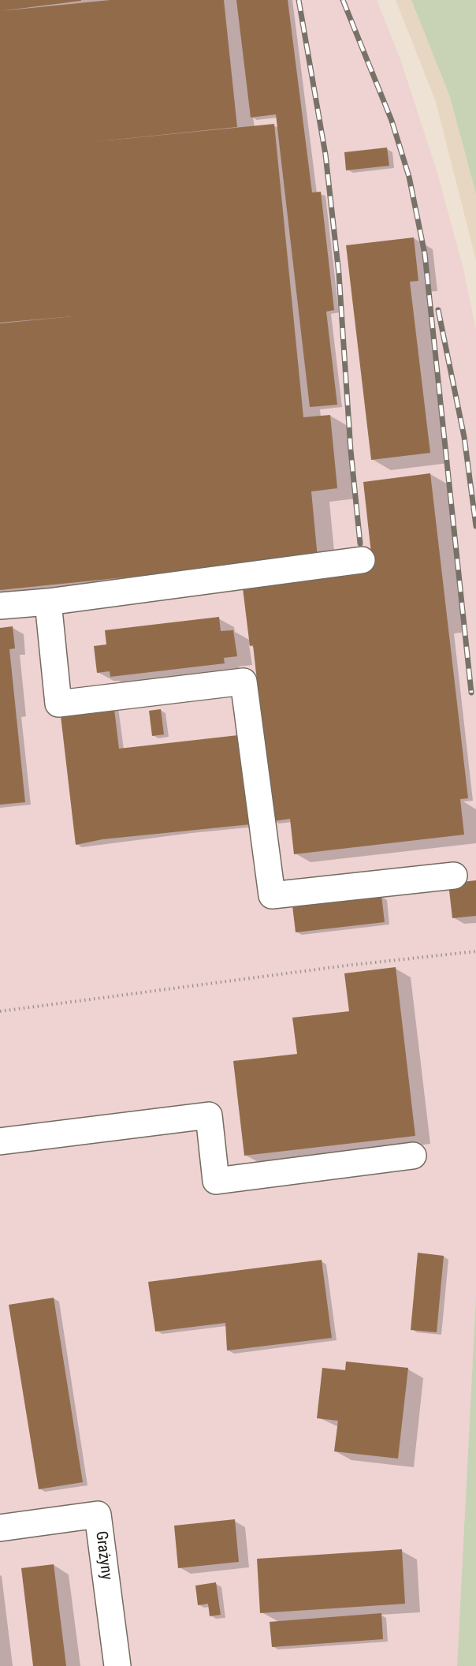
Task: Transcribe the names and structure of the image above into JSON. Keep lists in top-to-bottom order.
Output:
{
  "streets": {
    "lane": ["Grażyny"]
  }
}
